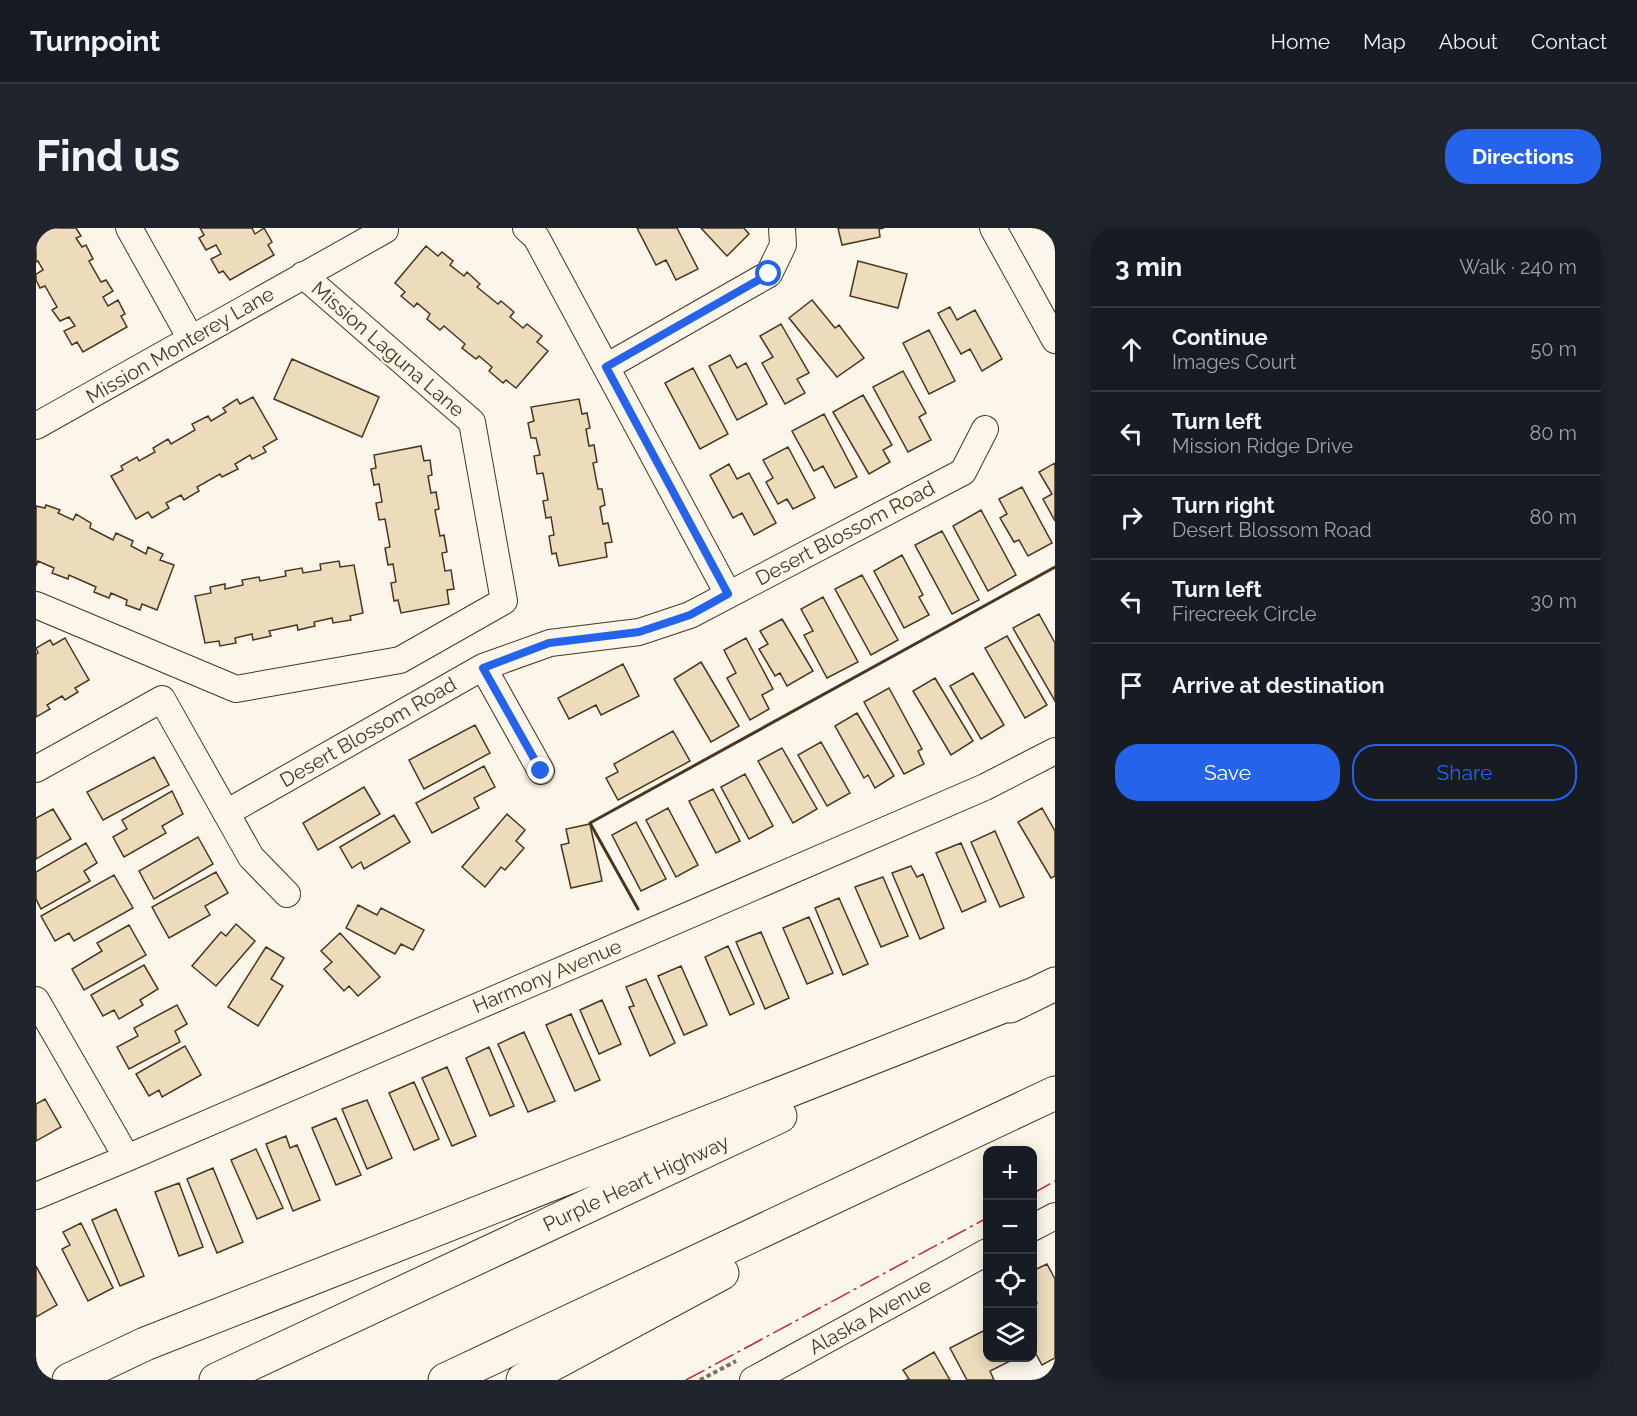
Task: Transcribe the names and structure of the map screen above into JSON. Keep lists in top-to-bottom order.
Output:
{
  "streets": {
    "highway": ["Purple Heart Highway"],
    "street": [
      "Mission Monterey Lane",
      "Mission Laguna Lane",
      "Desert Blossom Road",
      "Harmony Avenue",
      "Alaska Avenue"
    ]
  },
  "crossings": [
    ["Mission Monterey Lane", "Mission Laguna Lane"]
  ],
  "page": {
    "header": "Turnpoint",
    "nav": [
      "Home",
      "Map",
      "About",
      "Contact"
    ],
    "buttons": [
      "Directions",
      ["Save", "Share"]
    ],
    "title": "Find us",
    "heading": ["3 min", "Walk · 240 m"],
    "list": [
      ["Continue", "Images Court", "50 m"],
      ["Turn left", "Mission Ridge Drive", "80 m"],
      ["Turn right", "Desert Blossom Road", "80 m"],
      ["Turn left", "Firecreek Circle", "30 m"],
      "Arrive at destination"
    ],
    "map_buttons": ["+", "−"]
  }
}
